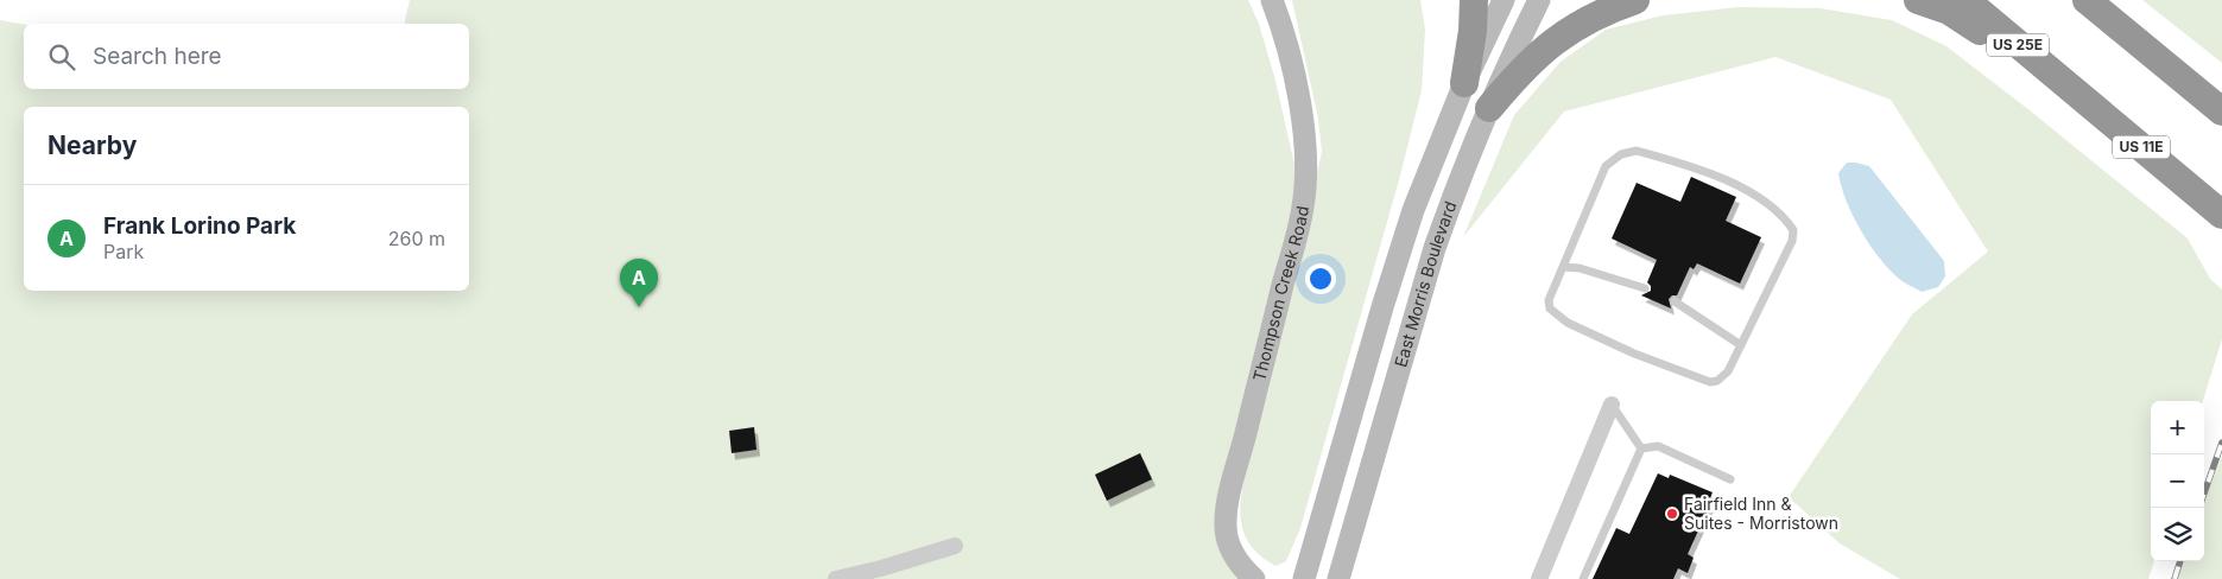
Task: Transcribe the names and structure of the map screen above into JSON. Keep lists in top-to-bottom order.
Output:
{
  "streets": {
    "highway": ["US 25E", "US 11E"],
    "main road": ["East Morris Boulevard", "Thompson Creek Road"]
  },
  "crossings": [
    ["US 25E", "US 11E"]
  ],
  "places": ["Fairfield Inn & Suites - Morristown"],
  "page": {
    "search": "Search here",
    "heading": "Nearby",
    "list": [
      {
        "mark": "A",
        "name": "Frank Lorino Park",
        "note": "Park",
        "value": "260 m"
      }
    ],
    "pins": "A",
    "map_buttons": ["+", "−"]
  }
}
